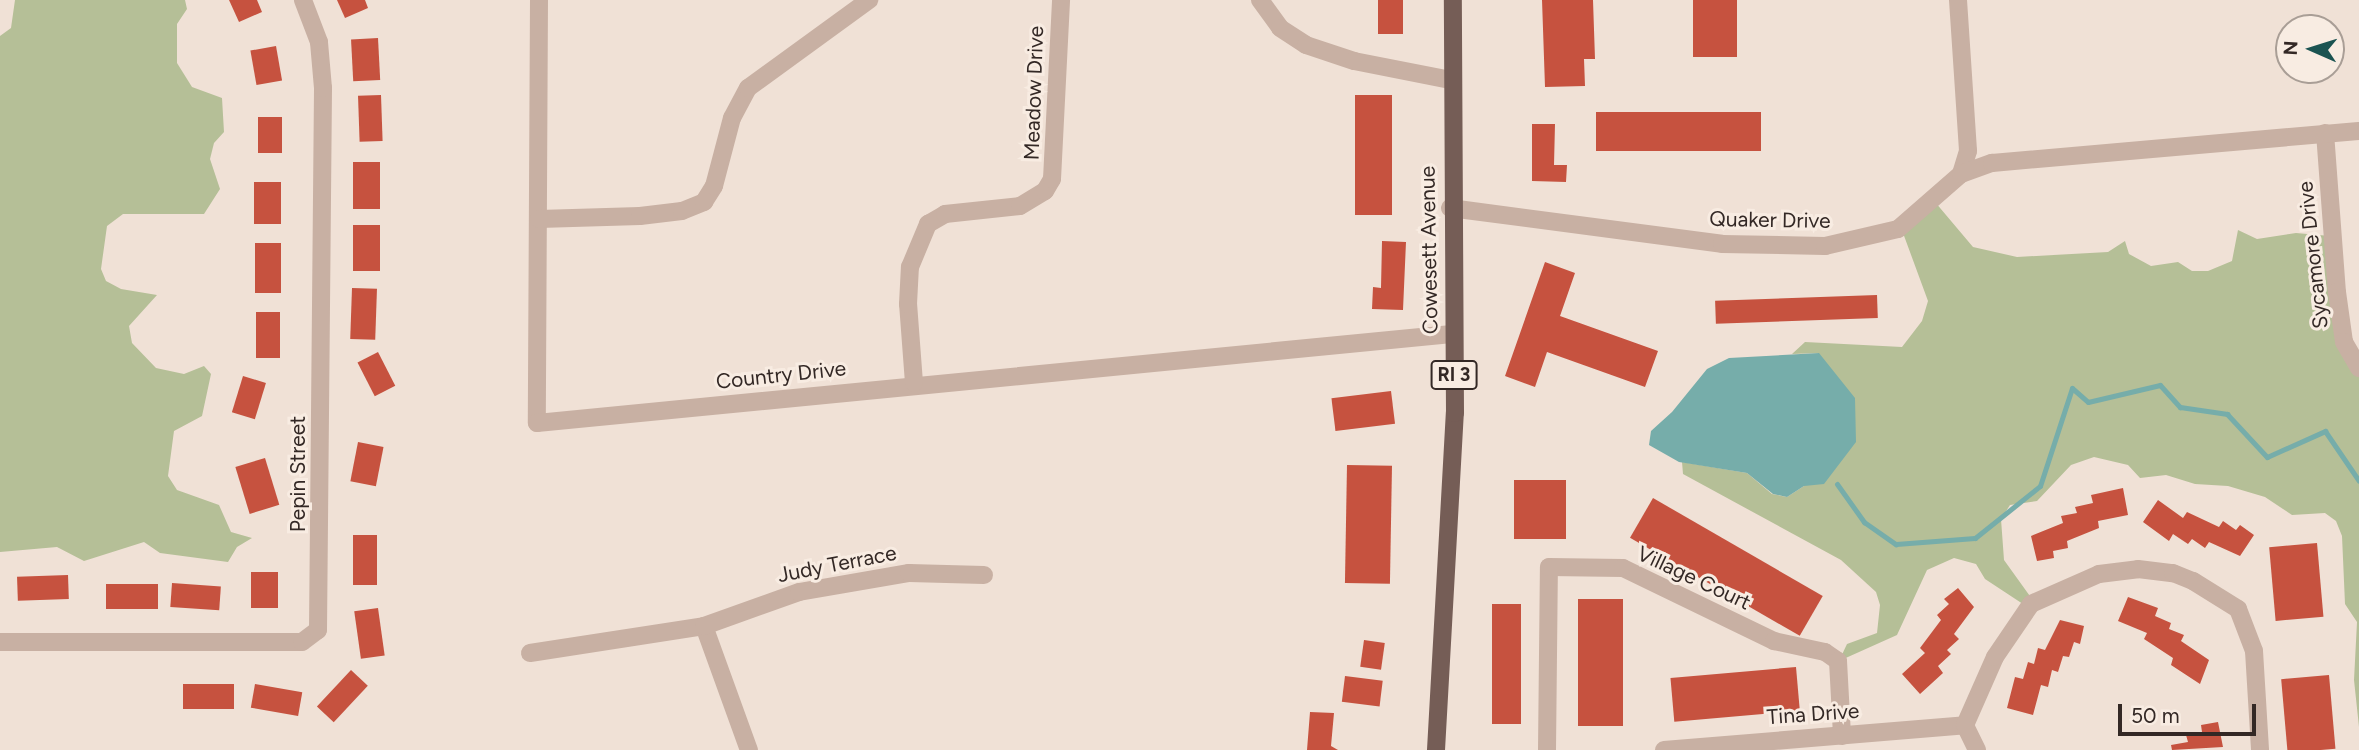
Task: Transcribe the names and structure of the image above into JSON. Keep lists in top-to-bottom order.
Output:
{
  "streets": {
    "main road": ["Cowesett Avenue", "RI 3"],
    "street": [
      "Meadow Drive",
      "Quaker Drive",
      "Sycamore Drive",
      "Country Drive",
      "Pepin Street",
      "Judy Terrace",
      "Village Court",
      "Tina Drive"
    ]
  },
  "crossings": [
    ["Meadow Drive", "Country Drive"],
    ["Quaker Drive", "Cowesett Avenue"],
    ["Quaker Drive", "Sycamore Drive"],
    ["Cowesett Avenue", "Country Drive"],
    ["Village Court", "Tina Drive"]
  ],
  "scale_bar": "50 m",
  "north": "left"
}
